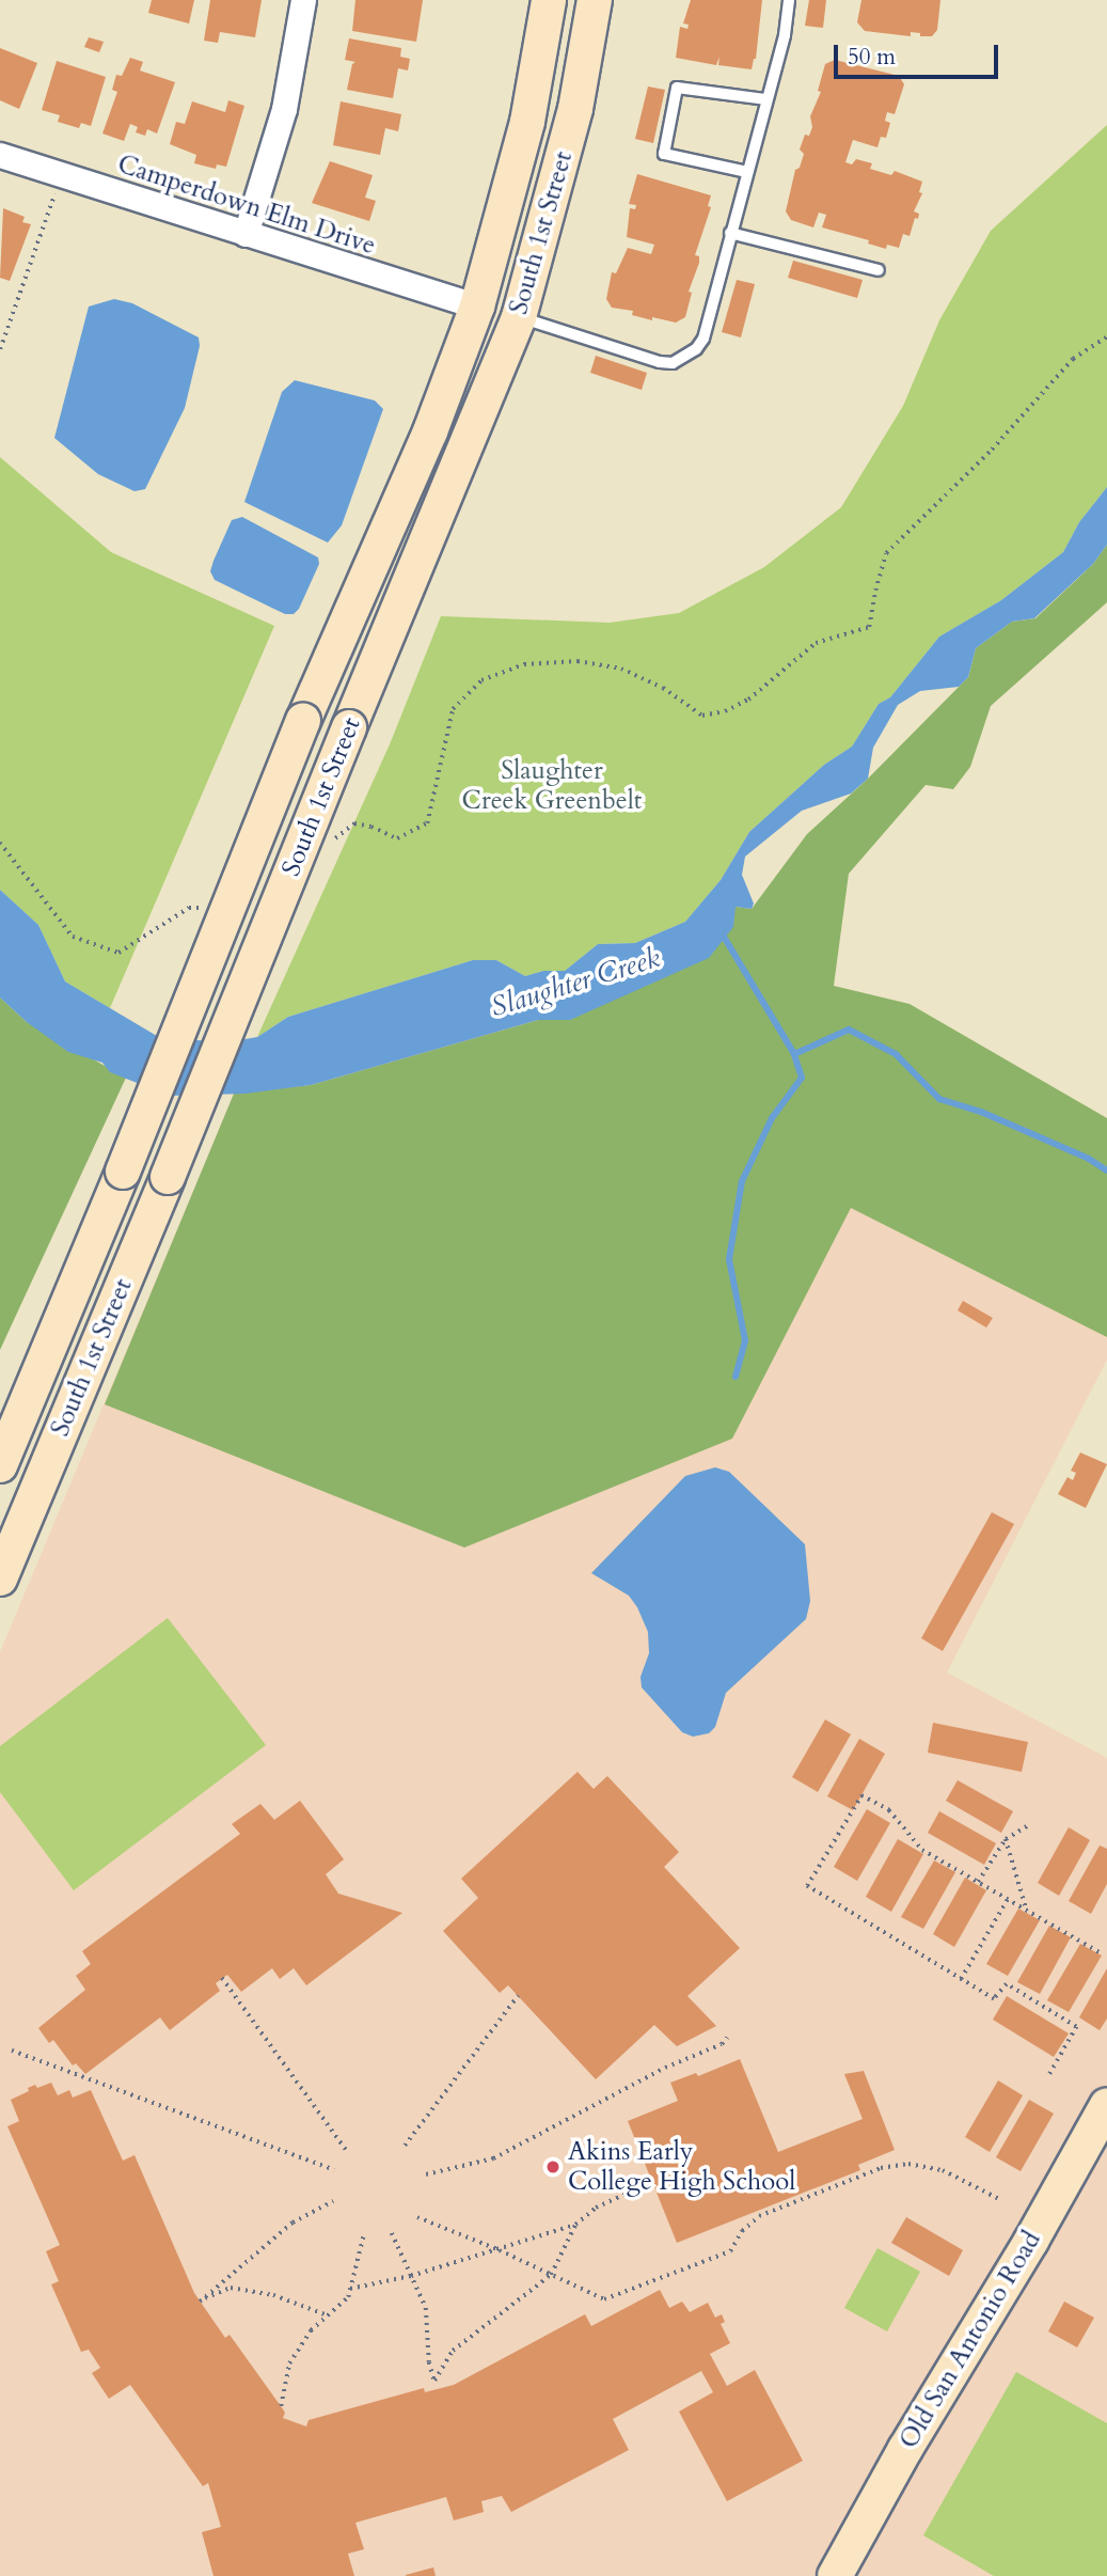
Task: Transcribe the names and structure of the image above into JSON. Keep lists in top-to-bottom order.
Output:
{
  "streets": {
    "main road": ["South 1st Street", "Old San Antonio Road"],
    "street": ["Camperdown Elm Drive"]
  },
  "crossings": [
    ["Camperdown Elm Drive", "South 1st Street"]
  ],
  "water": ["Slaughter Creek"],
  "parks": ["Slaughter Creek Greenbelt"],
  "places": ["Akins Early College High School"],
  "scale_bar": "50 m"
}
